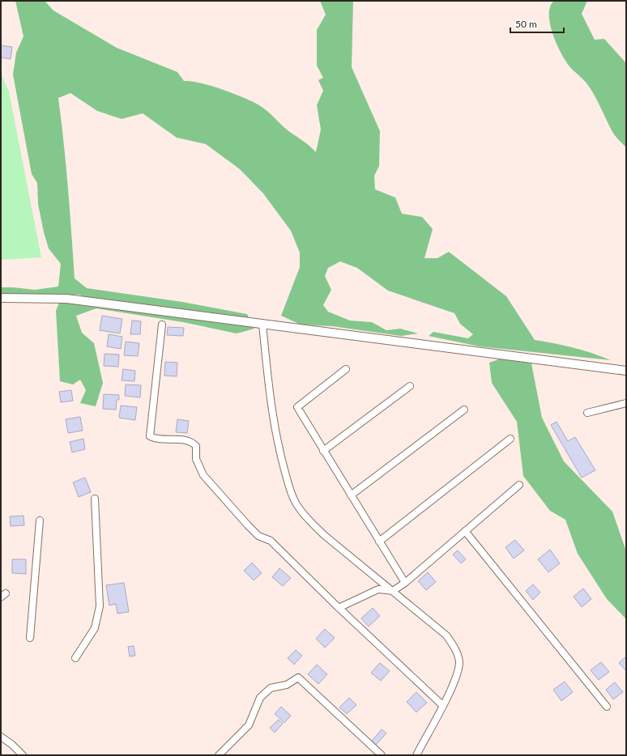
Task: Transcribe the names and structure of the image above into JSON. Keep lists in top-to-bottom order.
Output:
{
  "scale_bar": "50 m"
}
